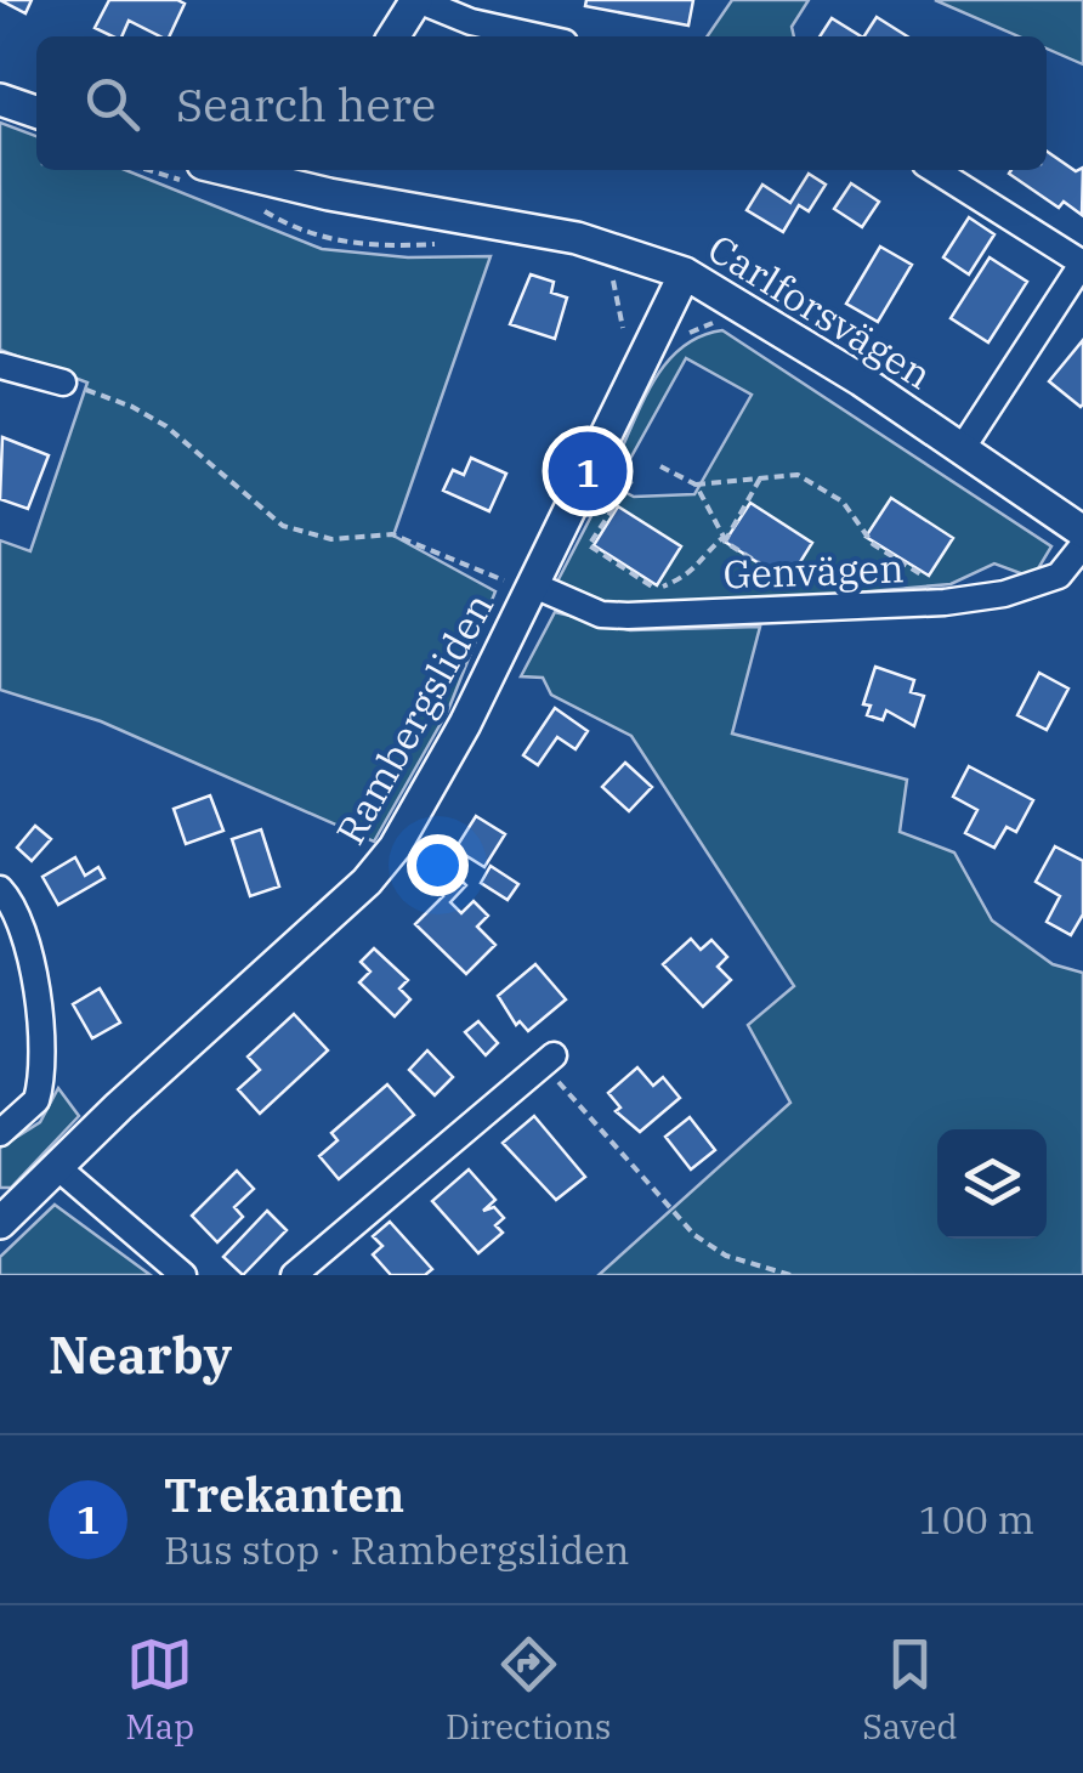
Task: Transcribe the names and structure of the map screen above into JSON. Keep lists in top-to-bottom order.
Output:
{
  "streets": {
    "street": ["Carlforsvägen", "Genvägen", "Rambergsliden"]
  },
  "crossings": [
    ["Carlforsvägen", "Rambergsliden"],
    ["Genvägen", "Rambergsliden"]
  ],
  "page": {
    "search": "Search here",
    "pins": "1",
    "heading": "Nearby",
    "list": [
      {
        "mark": "1",
        "name": "Trekanten",
        "note": "Bus stop · Rambergsliden",
        "value": "100 m"
      }
    ],
    "nav": ["Map", "Directions", "Saved"]
  }
}
